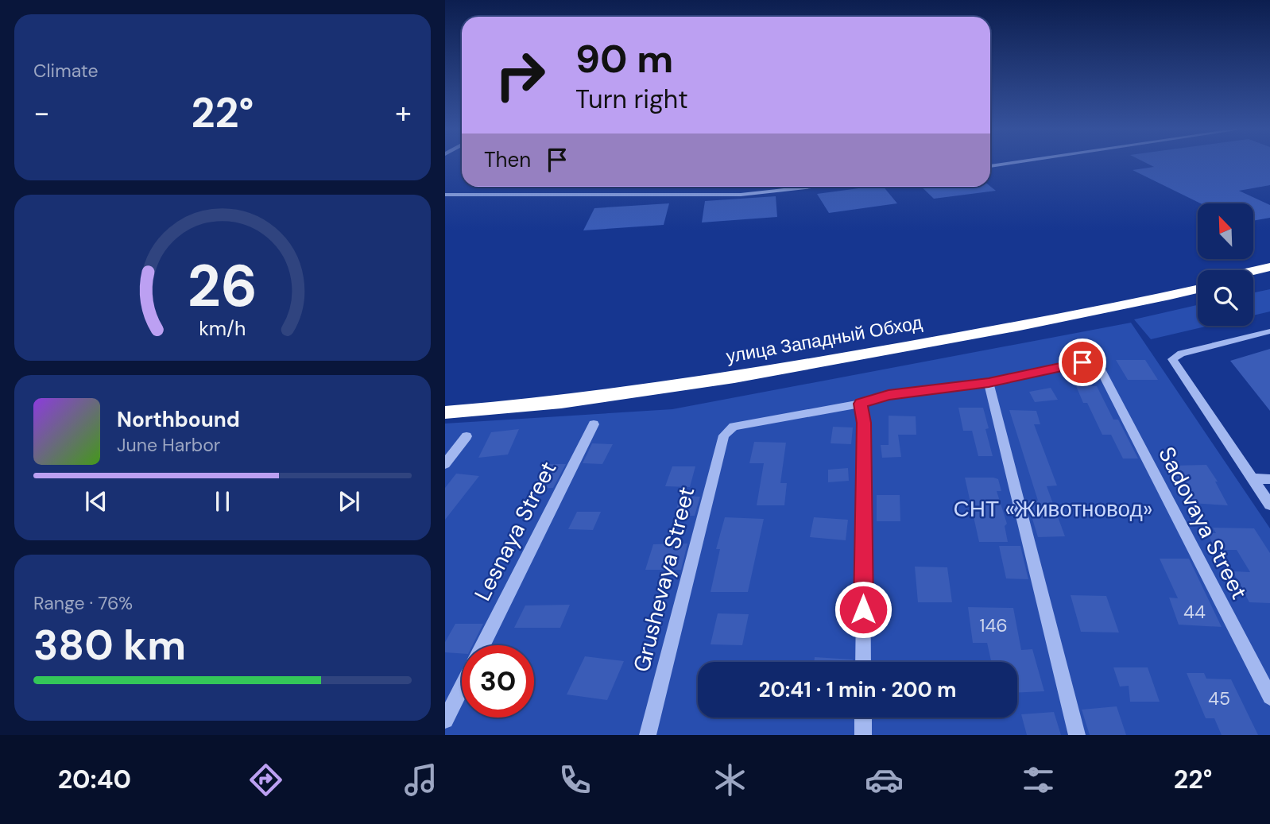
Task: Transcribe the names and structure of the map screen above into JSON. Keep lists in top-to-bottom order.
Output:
{
  "streets": {
    "highway": ["улица Западный Обход"],
    "street": ["Sadovaya Street", "Lesnaya Street", "Grushevaya Street"]
  },
  "parks": ["СНТ «Животновод»"],
  "house_numbers": ["44", "146", "45"],
  "north": "top left",
  "page": {
    "tile": [
      "Climate",
      ["Range · 76%", "380 km"]
    ],
    "turn": ["90 m", "Turn right"],
    "heat": ["−", "22°", "+"],
    "then": "Then",
    "song": ["Northbound", "June Harbor"],
    "limit": "30",
    "trip": "20:41 · 1 min · 200 m",
    "tabs": ["20:40", "22°"],
    "gauge": ["26", "km/h"]
  }
}
